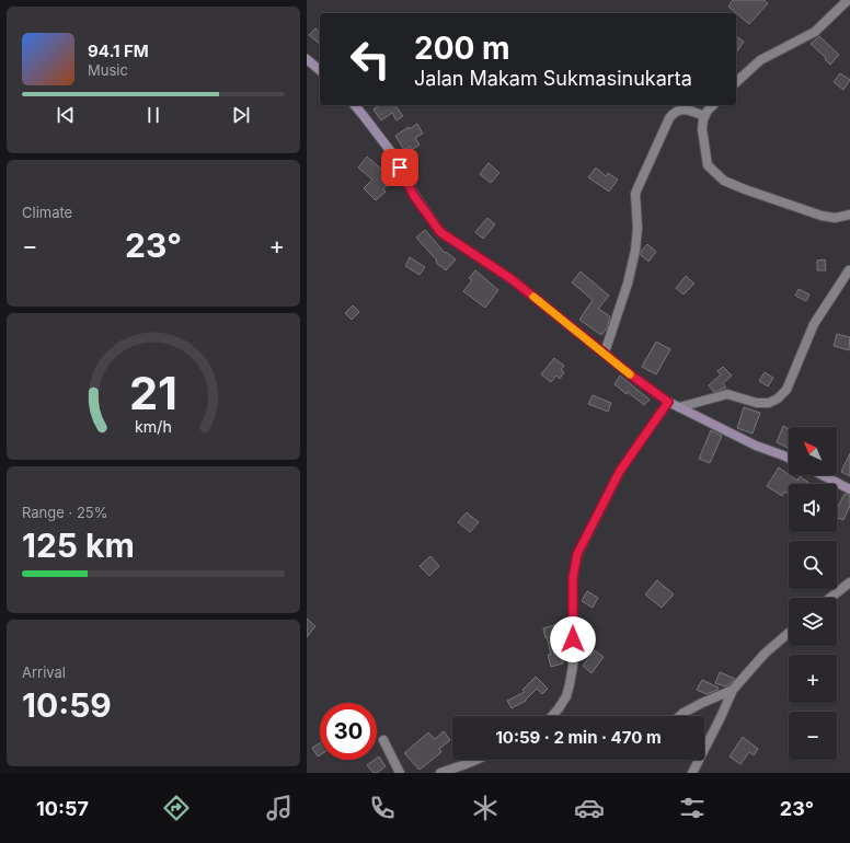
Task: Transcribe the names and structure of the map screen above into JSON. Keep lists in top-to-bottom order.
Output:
{
  "north": "top left",
  "page": {
    "turn": ["200 m", "Jalan Makam Sukmasinukarta"],
    "song": ["94.1 FM", "Music"],
    "tile": [
      "Climate",
      ["Range · 25%", "125 km"],
      ["Arrival", "10:59"]
    ],
    "heat": ["−", "23°", "+"],
    "map_buttons": ["+", "−"],
    "limit": "30",
    "trip": "10:59 · 2 min · 470 m",
    "tabs": ["10:57", "23°"],
    "gauge": ["21", "km/h"]
  }
}
